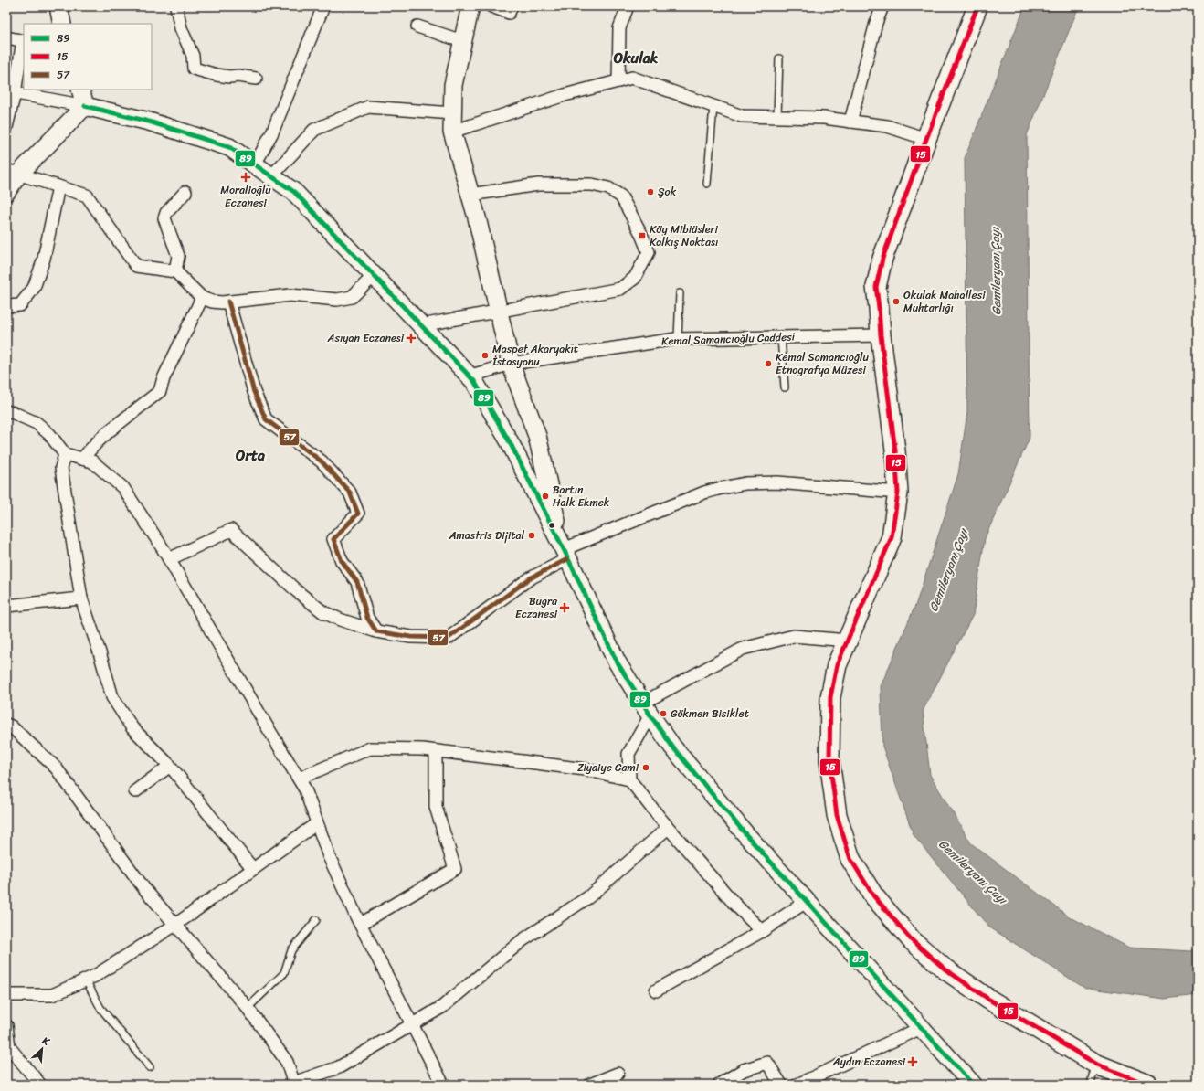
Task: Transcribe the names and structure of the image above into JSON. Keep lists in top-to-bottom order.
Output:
{
  "streets": {
    "street": ["Kemal Samancıoğlu Caddesi"]
  },
  "districts": ["Okulak", "Orta"],
  "water": ["Gemileryanı Çayı"],
  "places": {
    "health": [
      "Moralioğlu Eczanesi",
      "Asıyan Eczanesi",
      "Buğra Eczanesi",
      "Aydın Eczanesi"
    ],
    "other": [
      "Şok",
      "Okulak Mahallesi Muhtarlığı",
      "Maspet Akaryakıt İstasyonu",
      "Kemal Samancıoğlu Etnografya Müzesi",
      "Bartın Halk Ekmek",
      "Amastris Dijital",
      "Gökmen Bisiklet",
      "Ziyaiye Cami"
    ],
    "transit": ["Köy Mibiüsleri Kalkış Noktası"]
  },
  "lines": ["transit line 15", "transit line 89", "transit line 57"],
  "legend": ["89", "15", "57"],
  "north": "top right"
}
